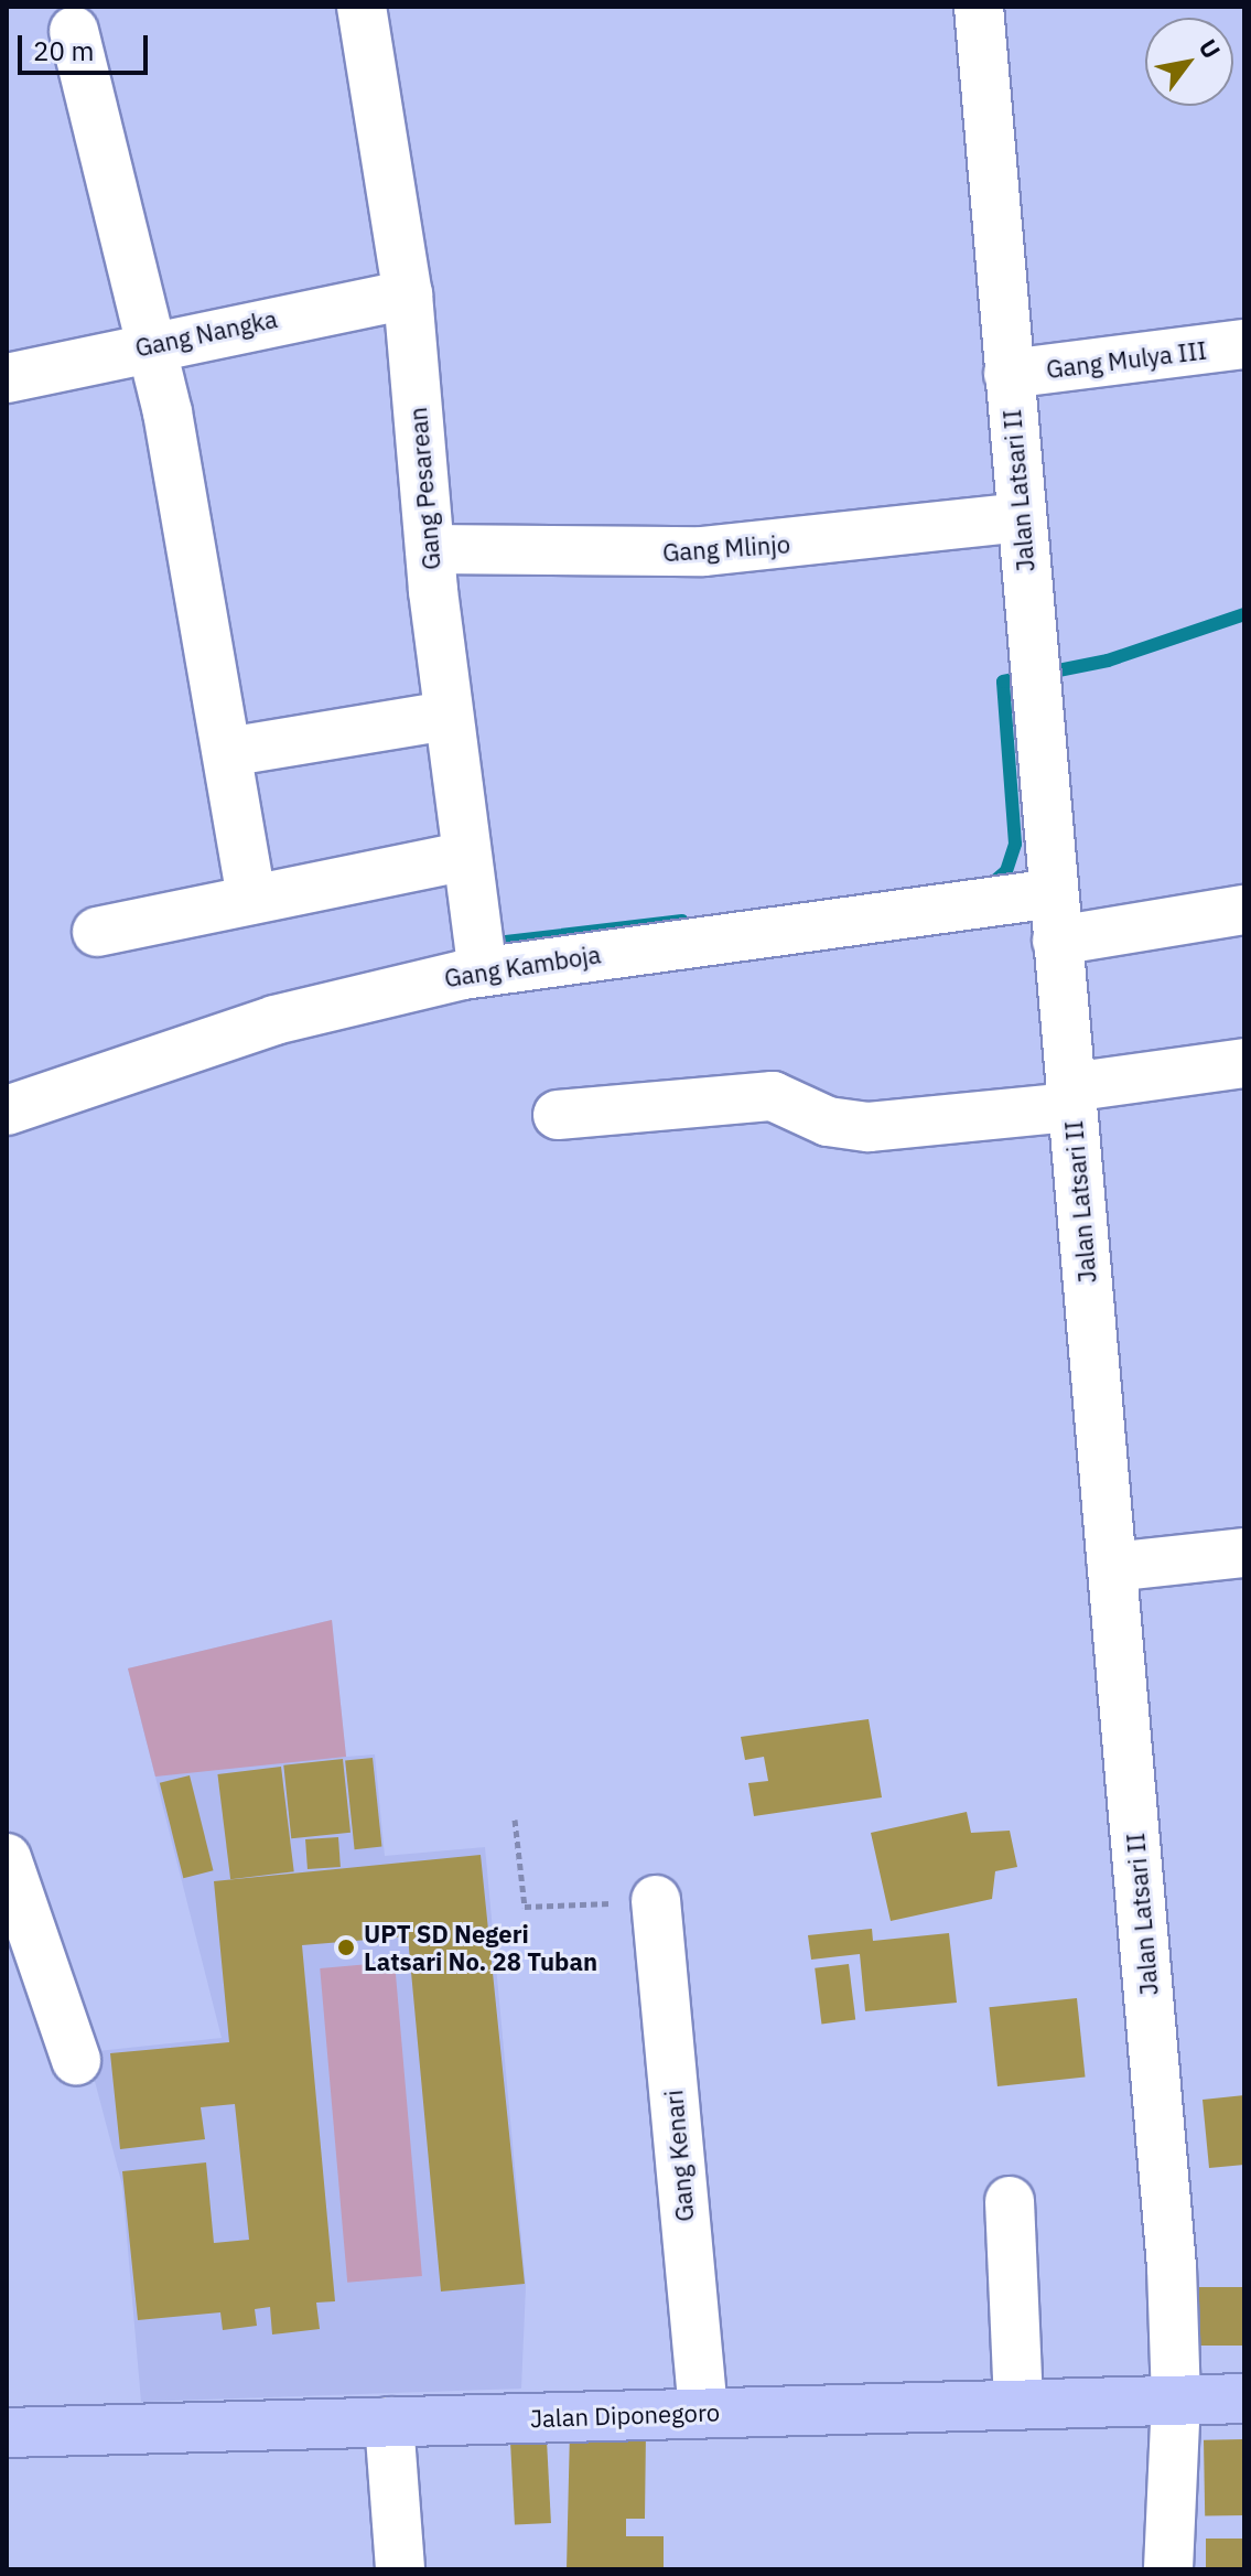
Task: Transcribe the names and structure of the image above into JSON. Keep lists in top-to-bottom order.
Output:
{
  "streets": {
    "main road": ["Jalan Diponegoro"],
    "street": [
      "Gang Nangka",
      "Gang Mulya III",
      "Gang Pesarean",
      "Jalan Latsari II",
      "Gang Mlinjo",
      "Gang Kamboja",
      "Gang Kenari"
    ]
  },
  "crossings": [
    ["Gang Nangka", "Gang Pesarean"],
    ["Gang Mulya III", "Jalan Latsari II"],
    ["Gang Pesarean", "Gang Mlinjo"],
    ["Gang Pesarean", "Gang Kamboja"],
    ["Jalan Latsari II", "Gang Mlinjo"],
    ["Jalan Latsari II", "Gang Kamboja"],
    ["Jalan Latsari II", "Jalan Diponegoro"],
    ["Gang Kenari", "Jalan Diponegoro"]
  ],
  "places": ["UPT SD Negeri Latsari No. 28 Tuban"],
  "scale_bar": "20 m",
  "north": "top right"
}
